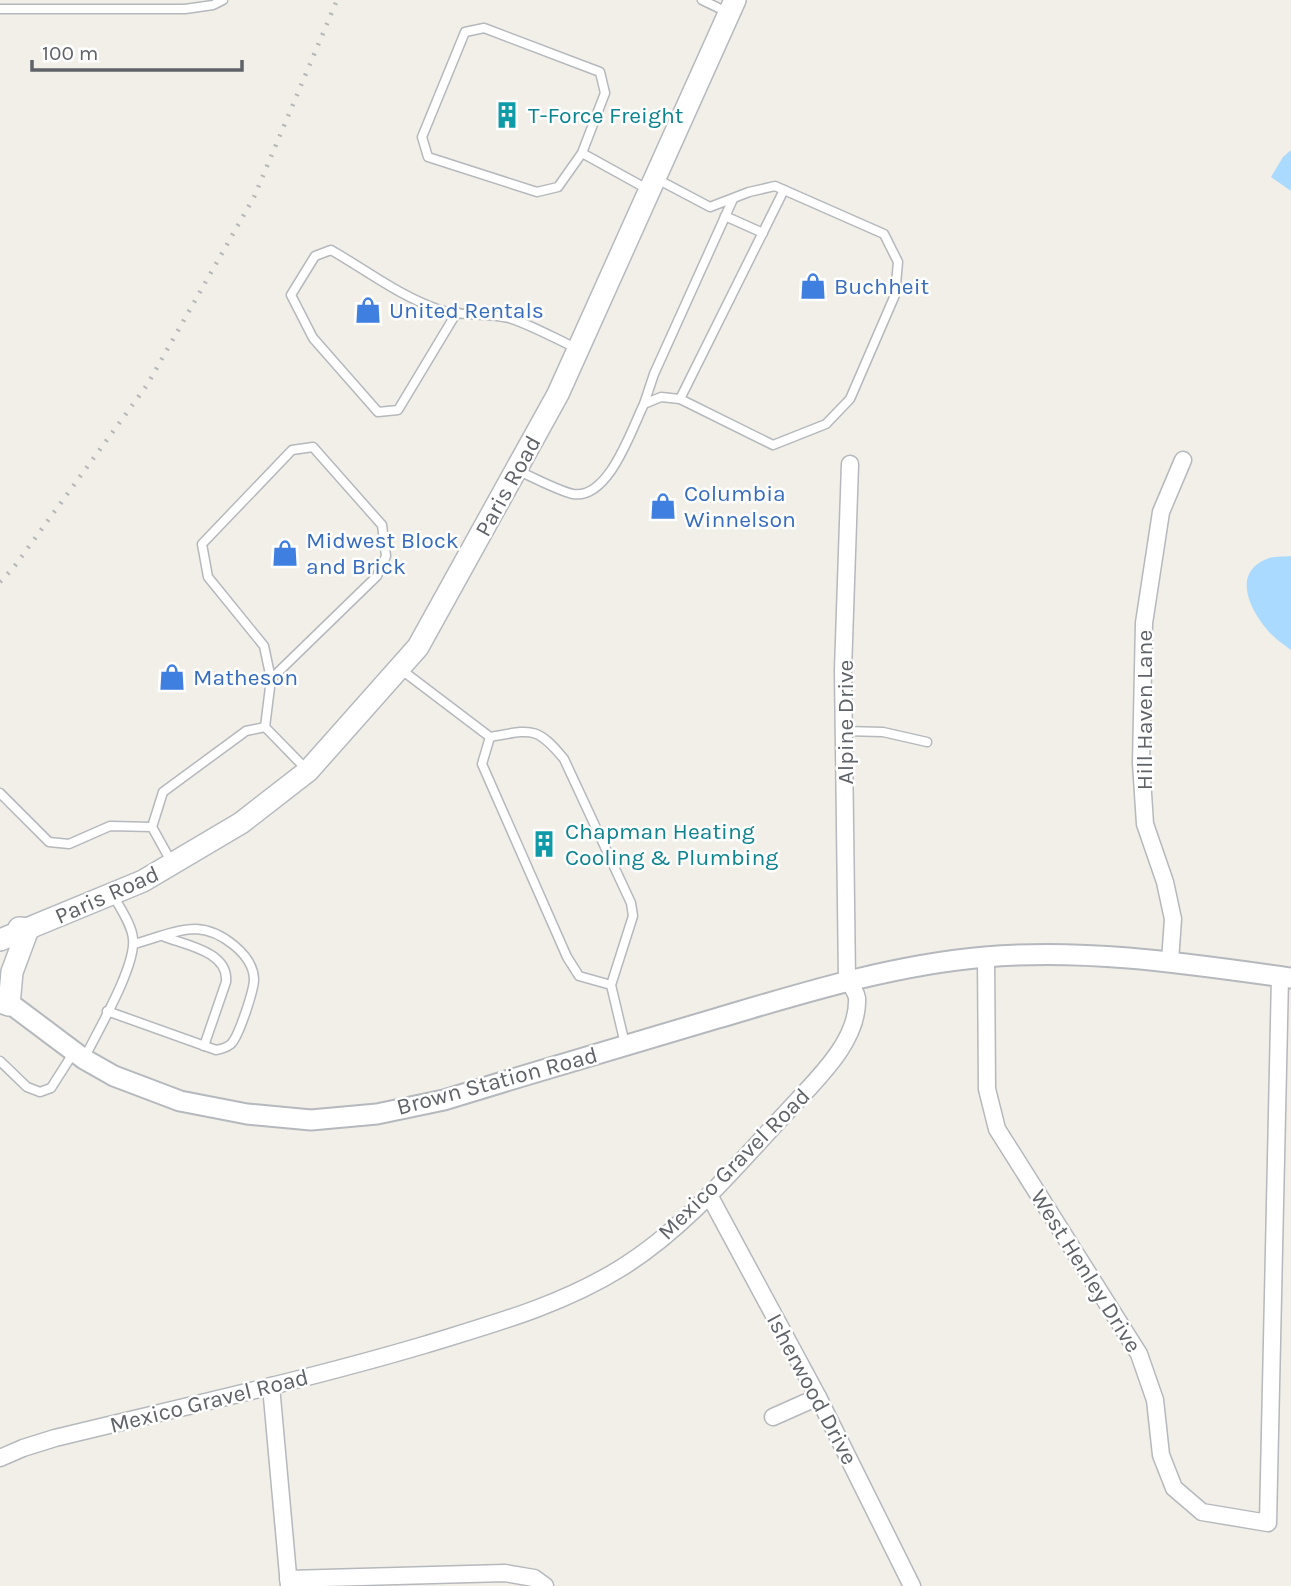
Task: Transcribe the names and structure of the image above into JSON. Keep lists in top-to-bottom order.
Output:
{
  "streets": {
    "main road": ["Paris Road"],
    "street": [
      "Hill Haven Lane",
      "Alpine Drive",
      "Brown Station Road",
      "Mexico Gravel Road",
      "West Henley Drive",
      "Isherwood Drive"
    ]
  },
  "crossings": [
    ["Alpine Drive", "Brown Station Road"],
    ["Alpine Drive", "Mexico Gravel Road"],
    ["Brown Station Road", "Mexico Gravel Road"],
    ["Mexico Gravel Road", "Isherwood Drive"]
  ],
  "places": {
    "building": ["T-Force Freight", "Chapman Heating Cooling & Plumbing"],
    "shop": [
      "Buchheit",
      "United Rentals",
      "Columbia Winnelson",
      "Midwest Block and Brick",
      "Matheson"
    ]
  },
  "scale_bar": "100 m"
}
